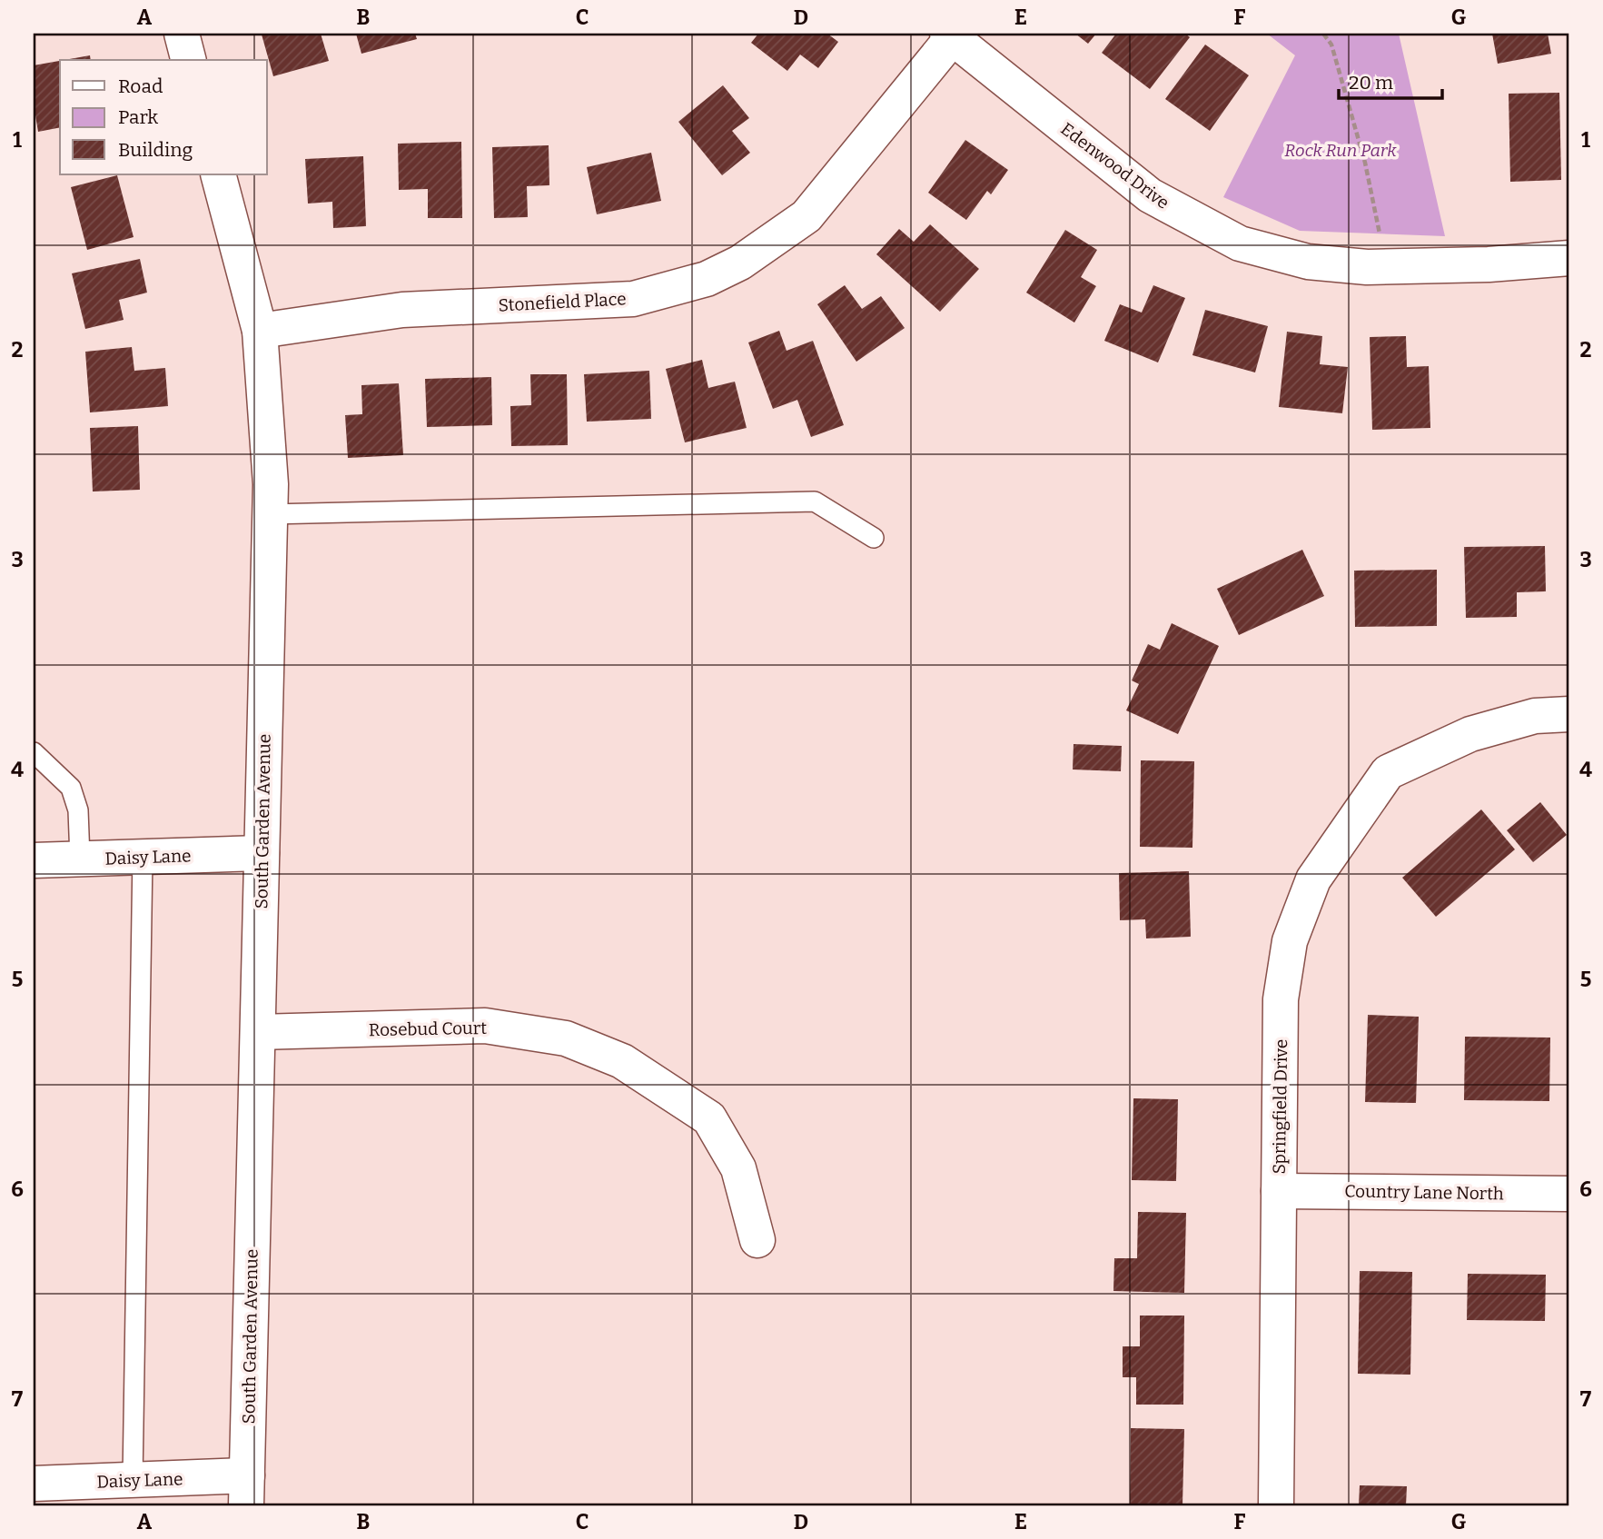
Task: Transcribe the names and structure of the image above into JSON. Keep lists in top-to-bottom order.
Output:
{
  "streets": {
    "street": [
      "Edenwood Drive",
      "Stonefield Place",
      "South Garden Avenue",
      "Daisy Lane",
      "Rosebud Court",
      "Springfield Drive",
      "Country Lane North"
    ]
  },
  "crossings": [
    ["Edenwood Drive", "Stonefield Place"],
    ["Stonefield Place", "South Garden Avenue"],
    ["South Garden Avenue", "Daisy Lane"],
    ["South Garden Avenue", "Rosebud Court"],
    ["Springfield Drive", "Country Lane North"]
  ],
  "parks": ["Rock Run Park"],
  "legend": ["Road", "Park", "Building"],
  "scale_bar": "20 m",
  "grid": {
    "columns": [
      "A",
      "B",
      "C",
      "D",
      "E",
      "F",
      "G"
    ],
    "rows": [
      "1",
      "2",
      "3",
      "4",
      "5",
      "6",
      "7"
    ]
  }
}
